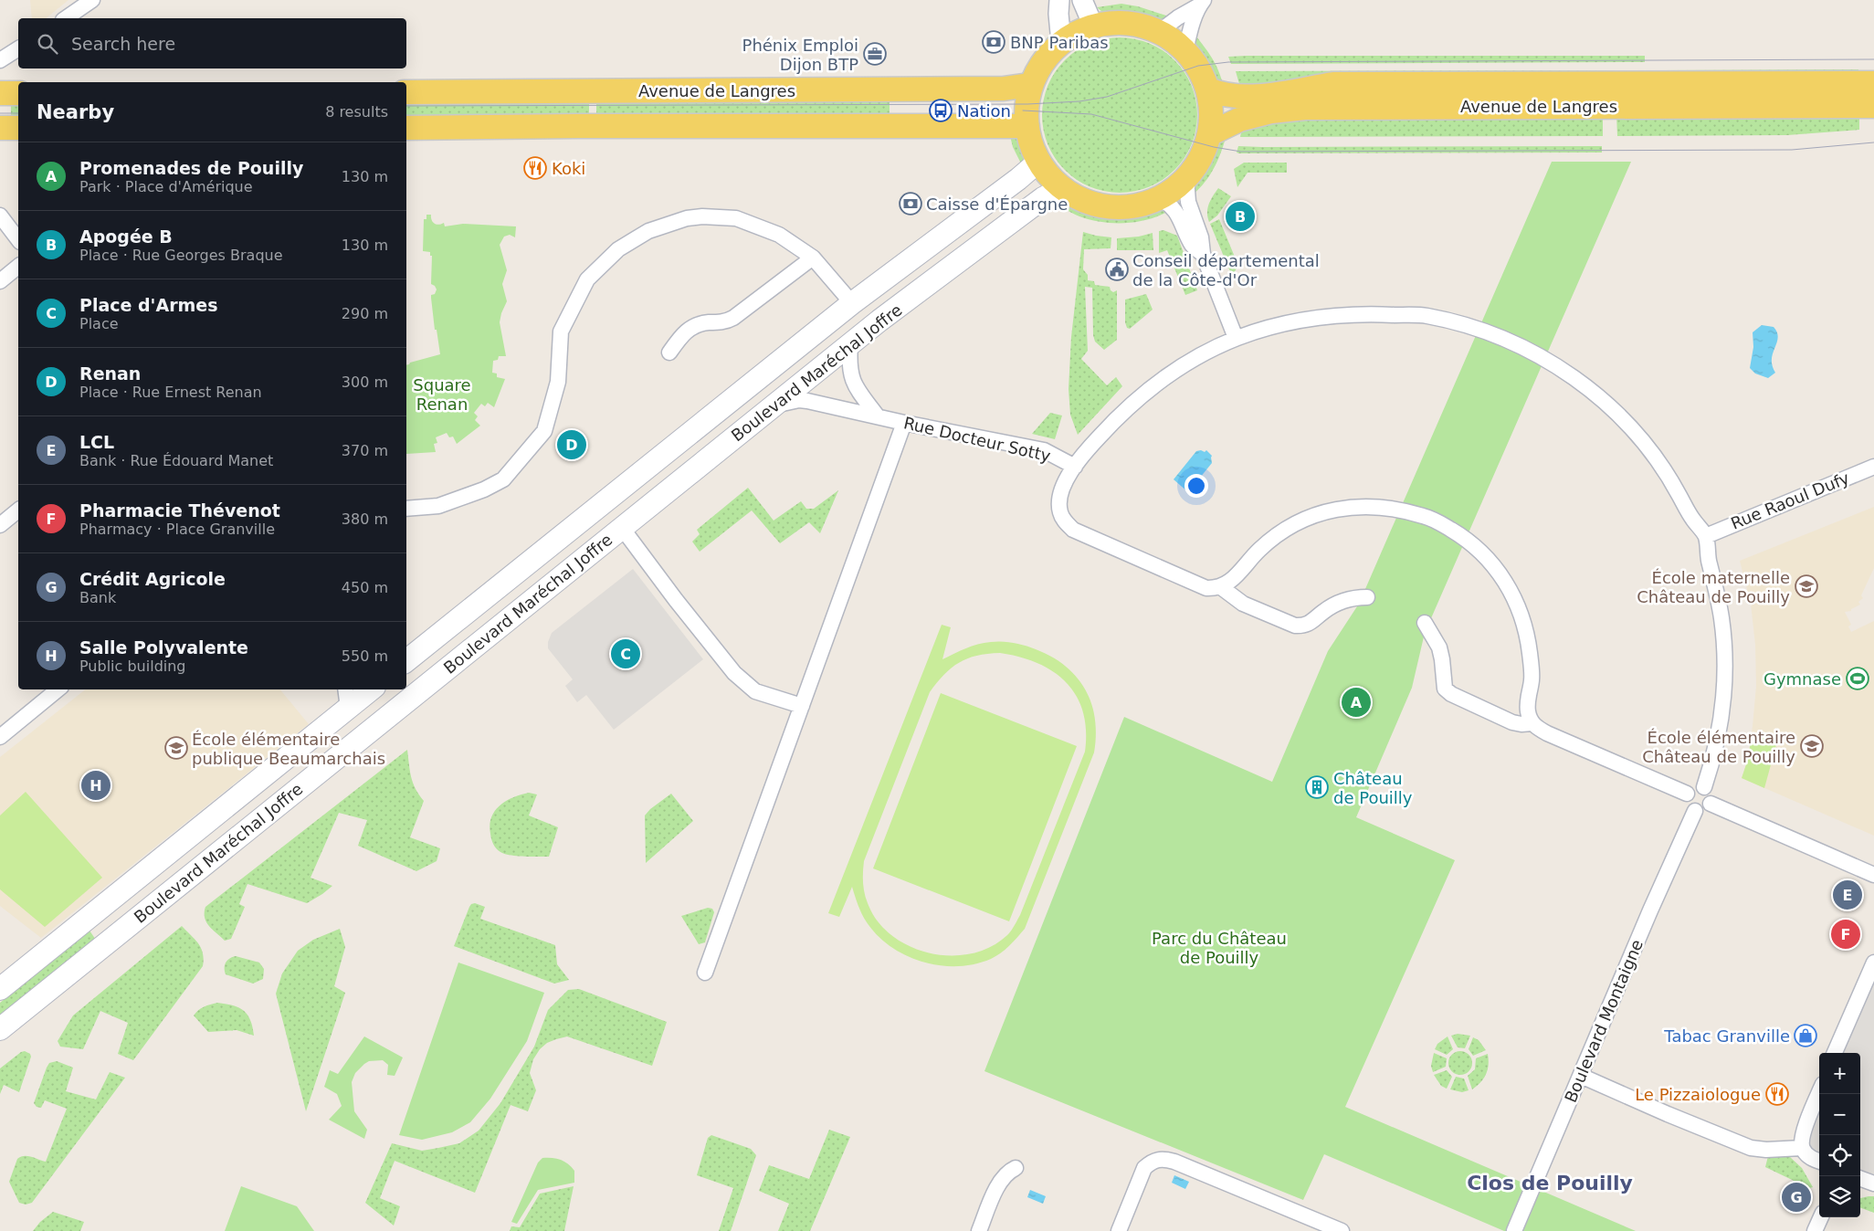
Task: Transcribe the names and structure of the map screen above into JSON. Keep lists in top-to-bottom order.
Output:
{
  "streets": {
    "main road": ["Avenue de Langres", "Boulevard Maréchal Joffre"],
    "street": ["Rue Docteur Sotty", "Rue Raoul Dufy", "Boulevard Montaigne"]
  },
  "crossings": [
    ["Boulevard Maréchal Joffre", "Rue Docteur Sotty"]
  ],
  "districts": ["Clos de Pouilly"],
  "parks": ["Square Renan", "Parc du Château de Pouilly"],
  "places": {
    "bank": ["BNP Paribas", "Caisse d'Épargne"],
    "office": ["Phénix Emploi Dijon BTP"],
    "bus stop": ["Nation"],
    "restaurant": ["Koki", "Le Pizzaiologue"],
    "public building": ["Conseil départemental de la Côte-d'Or"],
    "school or university": ["École maternelle Château de Pouilly", "École élémentaire Château de Pouilly", "École élémentaire publique Beaumarchais"],
    "sports": ["Gymnase"],
    "building": ["Château de Pouilly"],
    "shop": ["Tabac Granville"]
  },
  "page": {
    "search": "Search here",
    "heading": ["Nearby", "8 results"],
    "list": [
      {
        "mark": "A",
        "name": "Promenades de Pouilly",
        "note": "Park · Place d'Amérique",
        "value": "130 m"
      },
      {
        "mark": "B",
        "name": "Apogée B",
        "note": "Place · Rue Georges Braque",
        "value": "130 m"
      },
      {
        "mark": "C",
        "name": "Place d'Armes",
        "note": "Place",
        "value": "290 m"
      },
      {
        "mark": "D",
        "name": "Renan",
        "note": "Place · Rue Ernest Renan",
        "value": "300 m"
      },
      {
        "mark": "E",
        "name": "LCL",
        "note": "Bank · Rue Édouard Manet",
        "value": "370 m"
      },
      {
        "mark": "F",
        "name": "Pharmacie Thévenot",
        "note": "Pharmacy · Place Granville",
        "value": "380 m"
      },
      {
        "mark": "G",
        "name": "Crédit Agricole",
        "note": "Bank",
        "value": "450 m"
      },
      {
        "mark": "H",
        "name": "Salle Polyvalente",
        "note": "Public building",
        "value": "550 m"
      }
    ],
    "pins": [
      "B",
      "D",
      "C",
      "A",
      "H",
      "E",
      "F",
      "G"
    ],
    "map_buttons": ["+", "−"]
  }
}
